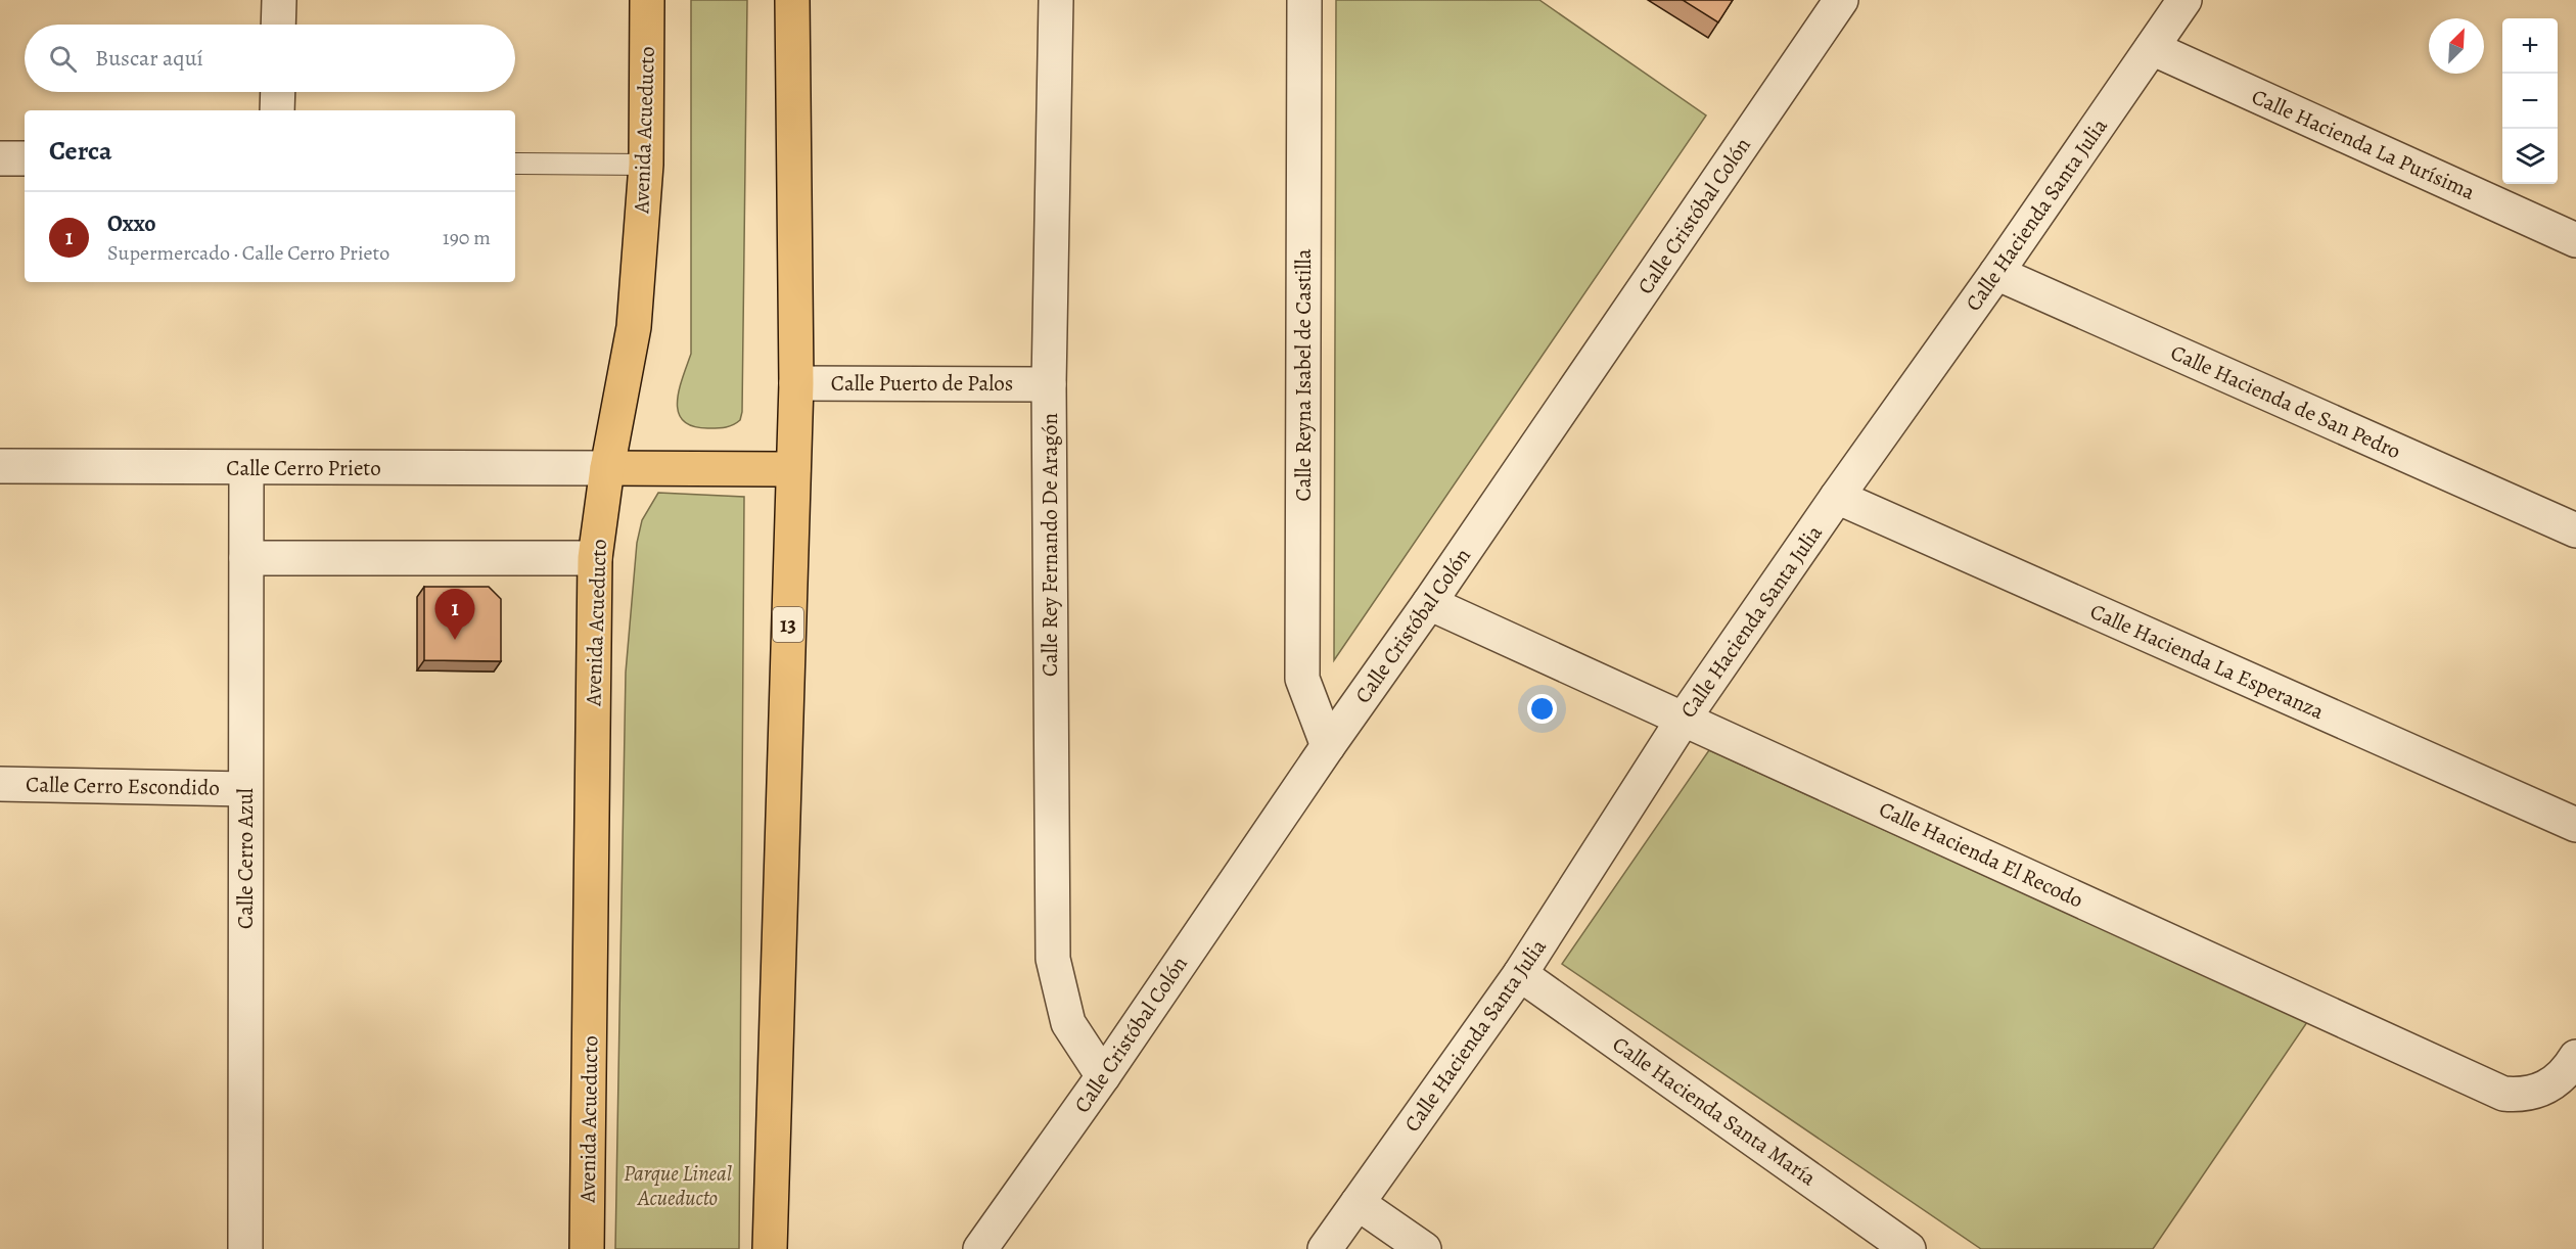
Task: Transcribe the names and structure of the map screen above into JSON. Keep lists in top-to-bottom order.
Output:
{
  "streets": {
    "main road": ["Avenida Acueducto", "13"],
    "street": [
      "Calle Hacienda La Purísima",
      "Calle Hacienda Santa Julia",
      "Calle Cristóbal Colón",
      "Calle Reyna Isabel de Castilla",
      "Calle Puerto de Palos",
      "Calle Hacienda de San Pedro",
      "Calle Cerro Prieto",
      "Calle Rey Fernando De Aragón",
      "Calle Hacienda La Esperanza",
      "Calle Cerro Escondido",
      "Calle Hacienda El Recodo",
      "Calle Cerro Azul",
      "Calle Hacienda Santa María"
    ]
  },
  "crossings": [
    ["Avenida Acueducto", "Calle Cerro Prieto"],
    ["Calle Hacienda La Purísima", "Calle Hacienda Santa Julia"],
    ["Calle Hacienda Santa Julia", "Calle Hacienda de San Pedro"],
    ["Calle Hacienda Santa Julia", "Calle Hacienda La Esperanza"],
    ["Calle Hacienda Santa Julia", "Calle Hacienda El Recodo"],
    ["Calle Hacienda Santa Julia", "Calle Hacienda Santa María"],
    ["Calle Cristóbal Colón", "Calle Reyna Isabel de Castilla"],
    ["Calle Cristóbal Colón", "Calle Rey Fernando De Aragón"],
    ["Calle Cristóbal Colón", "Calle Hacienda El Recodo"],
    ["Calle Puerto de Palos", "Calle Rey Fernando De Aragón"],
    ["Calle Puerto de Palos", "13"],
    ["Calle Cerro Prieto", "Calle Cerro Azul"],
    ["Calle Cerro Escondido", "Calle Cerro Azul"]
  ],
  "parks": ["Parque Lineal Acueducto"],
  "north": "top right",
  "page": {
    "map_buttons": ["+", "−"],
    "search": "Buscar aquí",
    "heading": "Cerca",
    "list": [
      {
        "mark": "1",
        "name": "Oxxo",
        "note": "Supermercado · Calle Cerro Prieto",
        "value": "190 m"
      }
    ],
    "pins": "1"
  }
}
